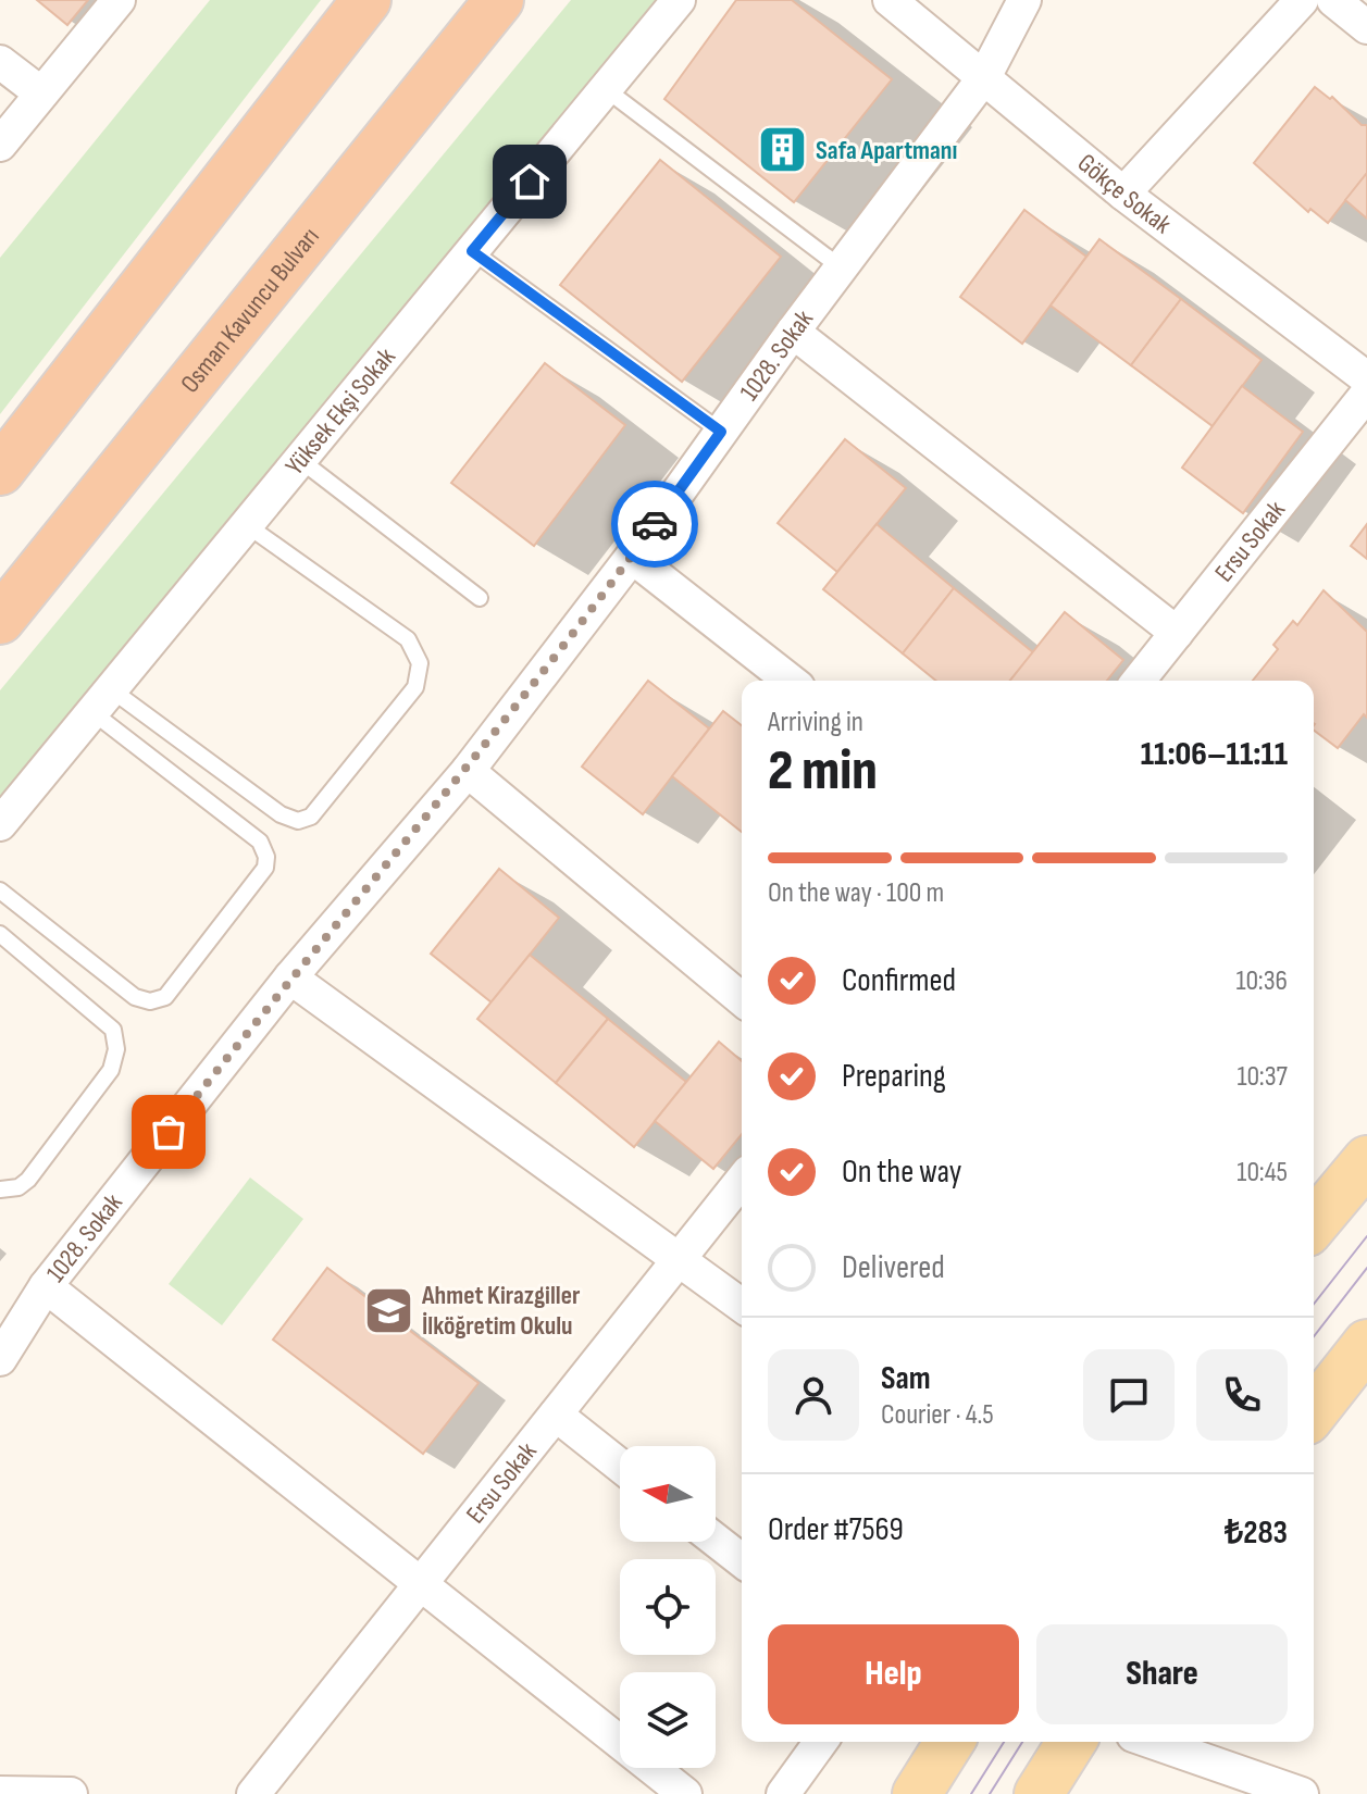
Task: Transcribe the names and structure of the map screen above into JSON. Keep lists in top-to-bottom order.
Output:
{
  "streets": {
    "highway": ["Osman Kavuncu Bulvarı"],
    "street": [
      "Gökçe Sokak",
      "1028. Sokak",
      "Yüksek Ekşi Sokak",
      "Ersu Sokak"
    ]
  },
  "crossings": [
    ["Gökçe Sokak", "1028. Sokak"]
  ],
  "places": {
    "building": ["Safa Apartmanı"],
    "school or university": ["Ahmet Kirazgiller İlköğretim Okulu"]
  },
  "north": "left",
  "page": {
    "heading": ["2 min", "Arriving in", "11:06–11:11"],
    "panel": [
      "Sam",
      "Courier · 4.5",
      "Order #7569",
      "₺283"
    ],
    "bar": "On the way · 100 m",
    "list": [
      ["Confirmed", "10:36"],
      ["Preparing", "10:37"],
      ["On the way", "10:45"],
      "Delivered"
    ],
    "buttons": ["Help", "Share"]
  }
}
